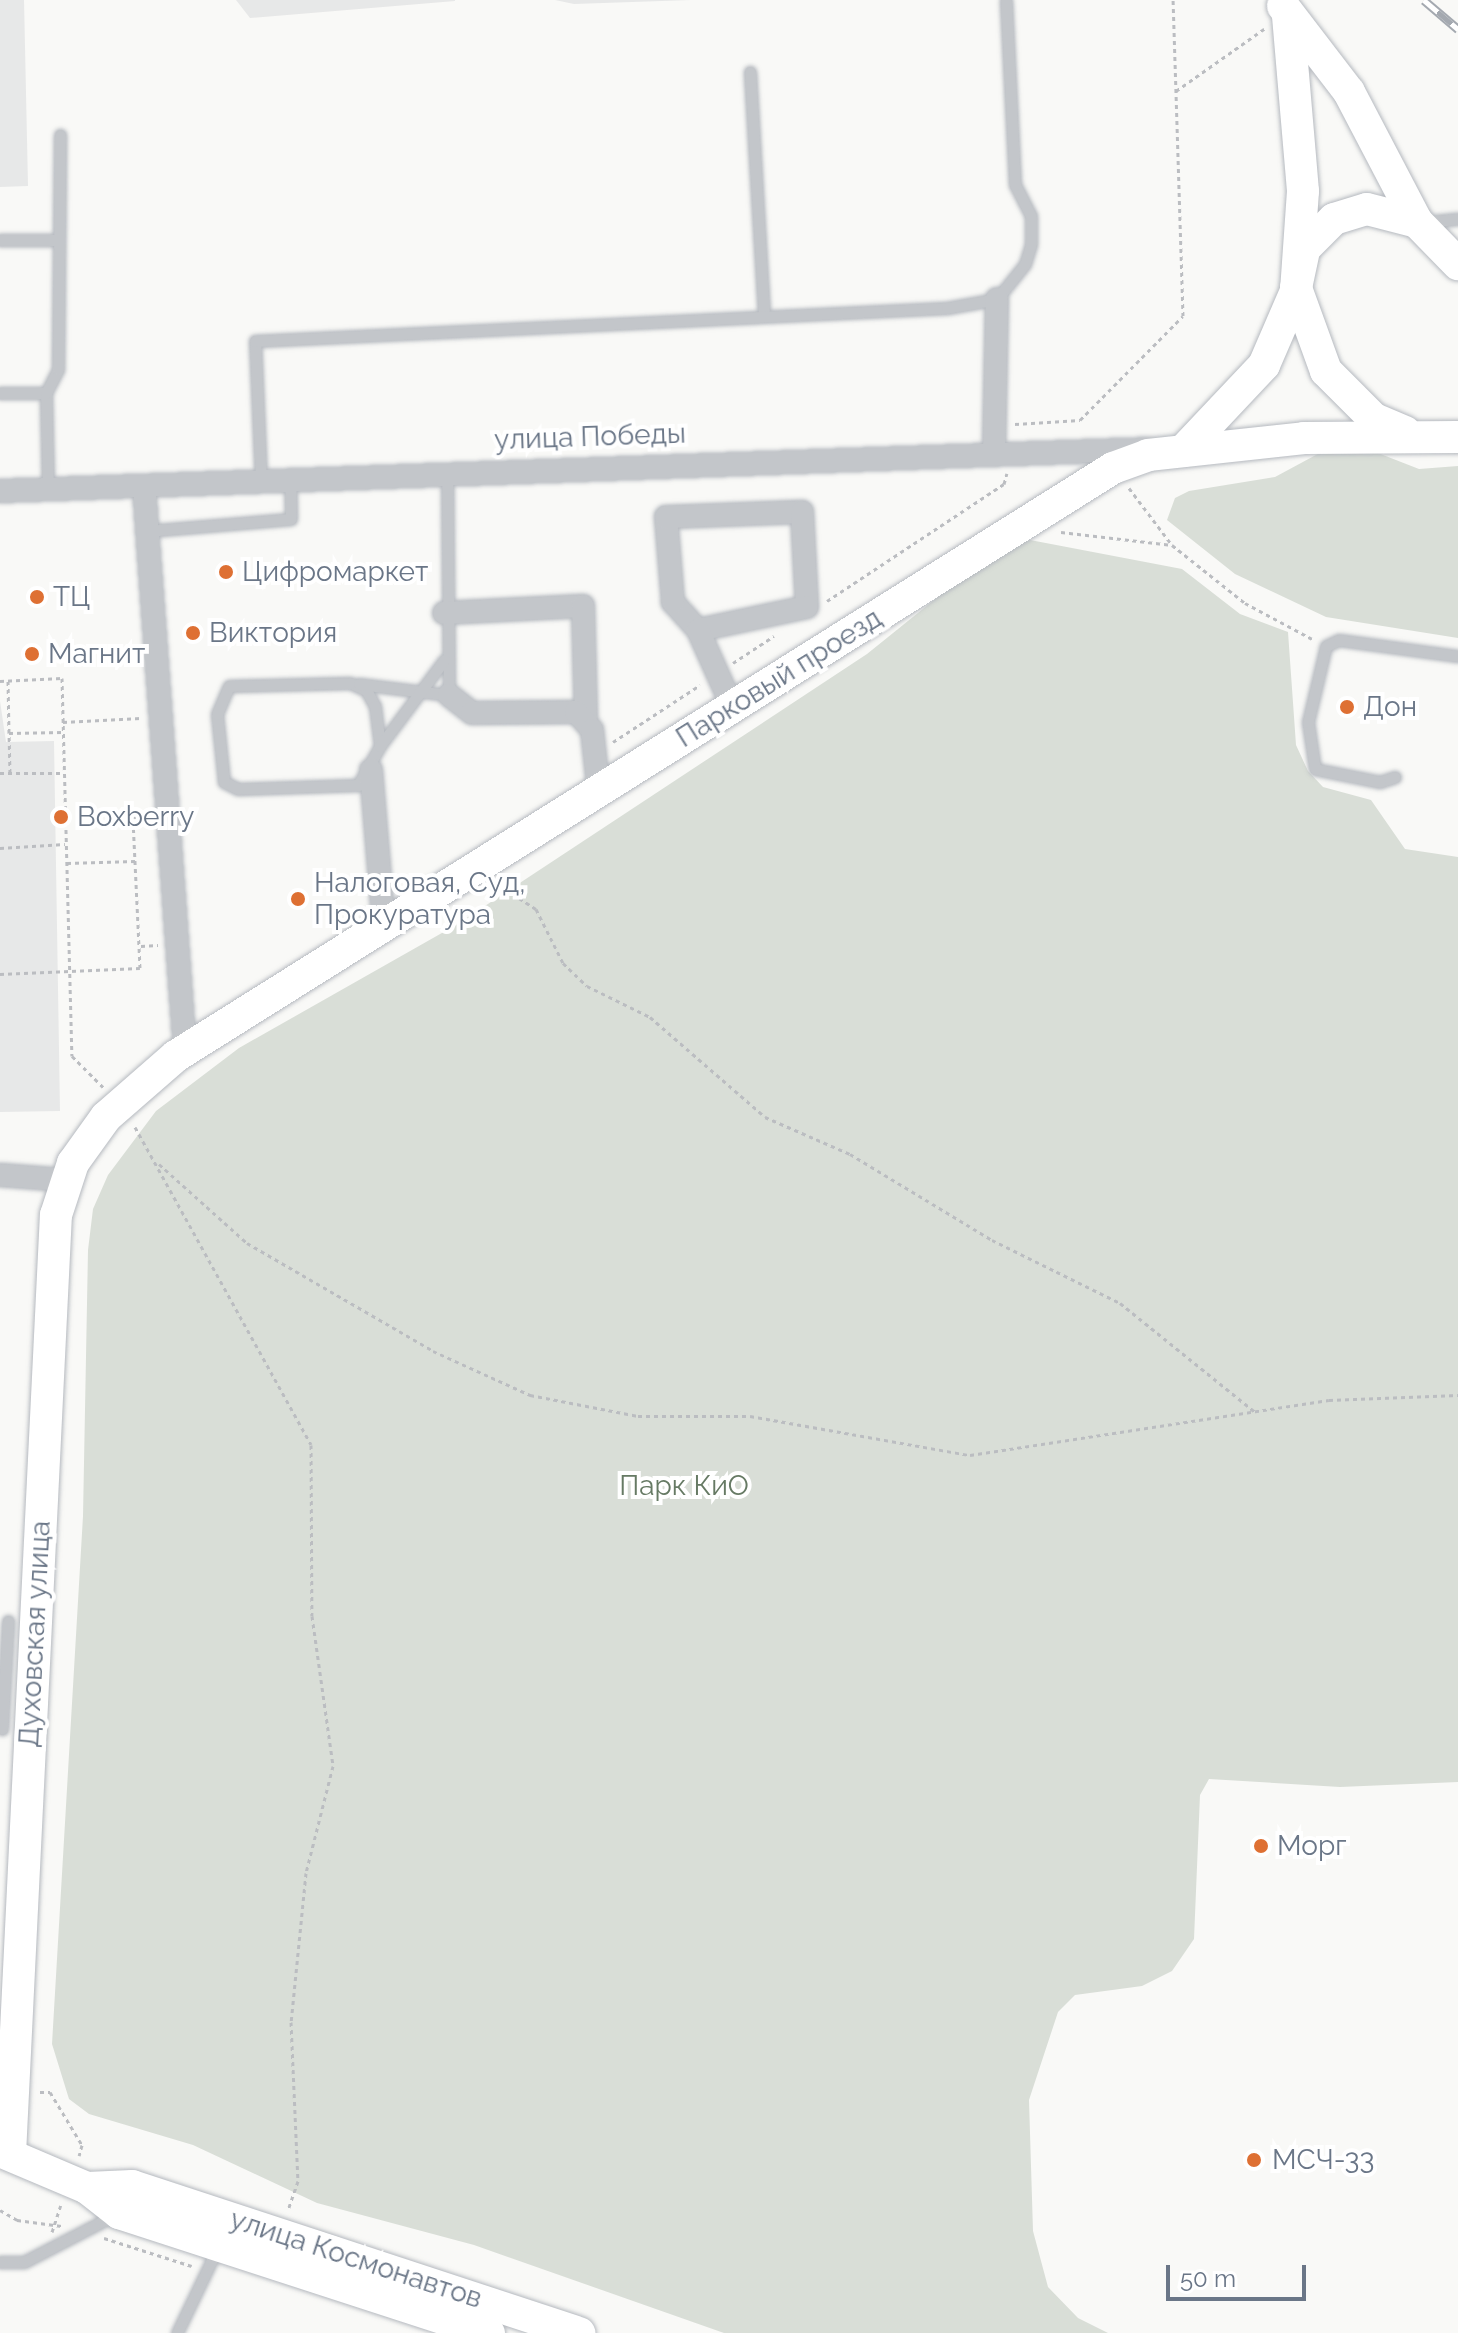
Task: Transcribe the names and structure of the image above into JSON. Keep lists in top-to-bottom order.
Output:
{
  "streets": {
    "street": [
      "улица Победы",
      "Парковый проезд",
      "Духовская улица",
      "улица Космонавтов"
    ]
  },
  "crossings": [
    ["улица Победы", "Парковый проезд"],
    ["Парковый проезд", "Духовская улица"],
    ["Духовская улица", "улица Космонавтов"]
  ],
  "parks": ["Парк КиО"],
  "places": [
    "Цифромаркет",
    "ТЦ",
    "Виктория",
    "Магнит",
    "Дон",
    "Boxberry",
    "Налоговая, Суд, Прокуратура",
    "Морг",
    "МСЧ-33"
  ],
  "scale_bar": "50 m"
}
